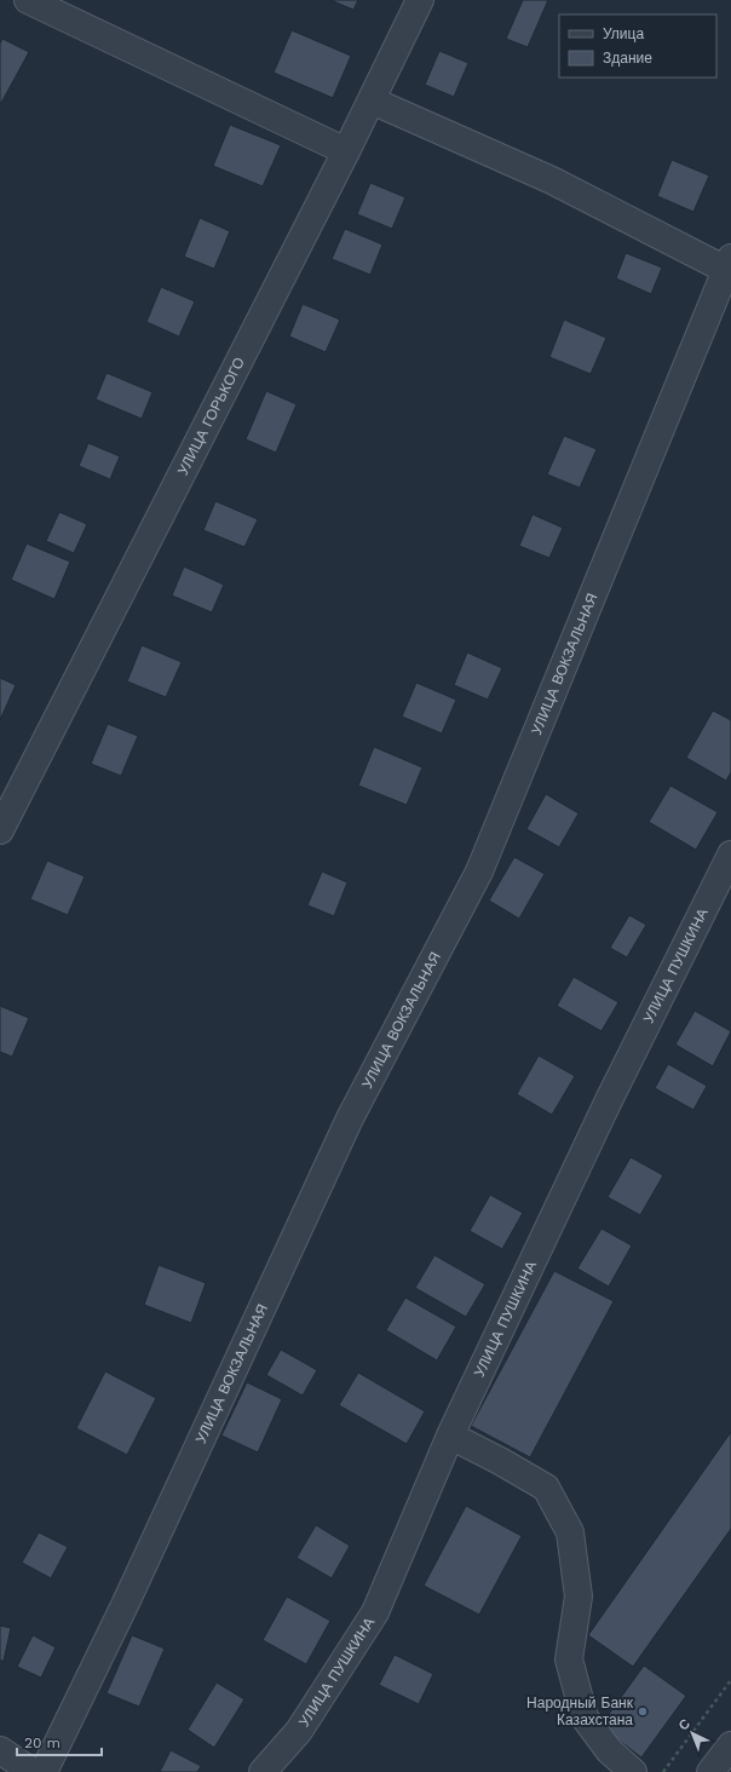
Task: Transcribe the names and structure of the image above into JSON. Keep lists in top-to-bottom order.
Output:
{
  "streets": {
    "street": ["УЛИЦА ГОРЬКОГО", "УЛИЦА ВОКЗАЛЬНАЯ", "УЛИЦА ПУШКИНА"]
  },
  "places": ["Народный Банк Казахстана"],
  "legend": ["Улица", "Здание"],
  "scale_bar": "20 m",
  "north": "top left"
}
